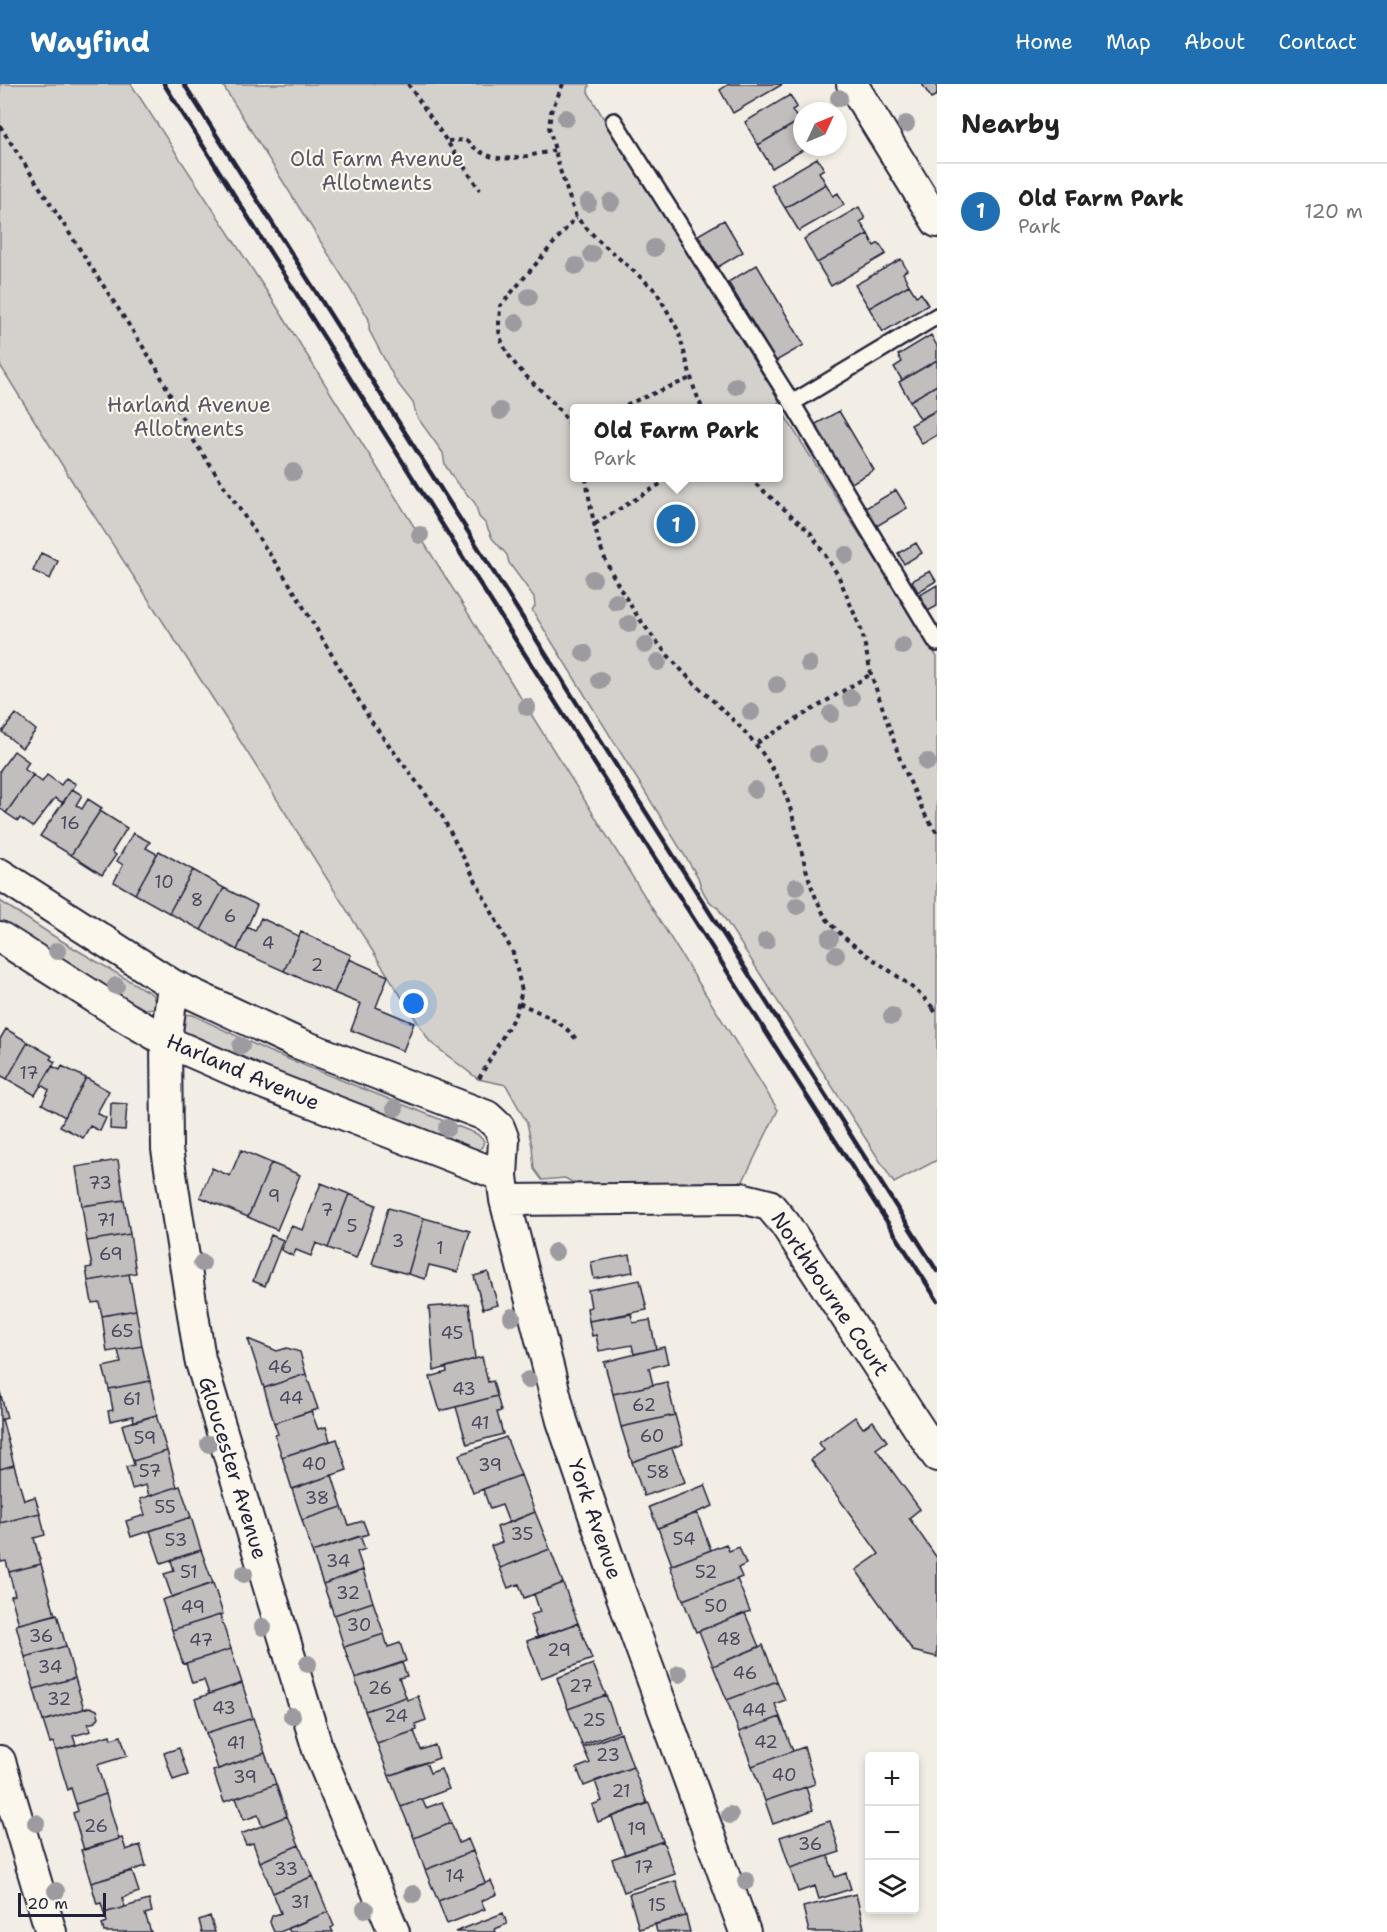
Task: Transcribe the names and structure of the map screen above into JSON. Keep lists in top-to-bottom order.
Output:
{
  "streets": {
    "street": [
      "Harland Avenue",
      "Northbourne Court",
      "Gloucester Avenue",
      "York Avenue"
    ]
  },
  "crossings": [
    ["Harland Avenue", "Northbourne Court"],
    ["Harland Avenue", "Gloucester Avenue"],
    ["Harland Avenue", "York Avenue"],
    ["Northbourne Court", "York Avenue"]
  ],
  "parks": ["Old Farm Avenue Allotments", "Harland Avenue Allotments"],
  "house_numbers": [
    "16",
    "10",
    "8",
    "6",
    "4",
    "2",
    "17",
    "73",
    "9",
    "7",
    "71",
    "5",
    "3",
    "1",
    "69",
    "65",
    "45",
    "46",
    "43",
    "44",
    "61",
    "62",
    "41",
    "60",
    "59",
    "40",
    "39",
    "57",
    "58",
    "38",
    "55",
    "35",
    "54",
    "53",
    "34",
    "51",
    "52",
    "32",
    "50",
    "49",
    "30",
    "36",
    "48",
    "47",
    "29",
    "34",
    "46",
    "27",
    "26",
    "32",
    "43",
    "44",
    "24",
    "25",
    "42",
    "41",
    "23",
    "40",
    "39",
    "21",
    "26",
    "19",
    "36",
    "17",
    "33",
    "14",
    "31",
    "15"
  ],
  "scale_bar": "20 m",
  "north": "top right",
  "page": {
    "header": "Wayfind",
    "nav": [
      "Home",
      "Map",
      "About",
      "Contact"
    ],
    "heading": "Nearby",
    "list": [
      {
        "mark": "1",
        "name": "Old Farm Park",
        "note": "Park",
        "value": "120 m"
      }
    ],
    "popup": ["Old Farm Park", "Park"],
    "pins": "1",
    "map_buttons": ["+", "−"],
    "scale": "20 m"
  }
}
